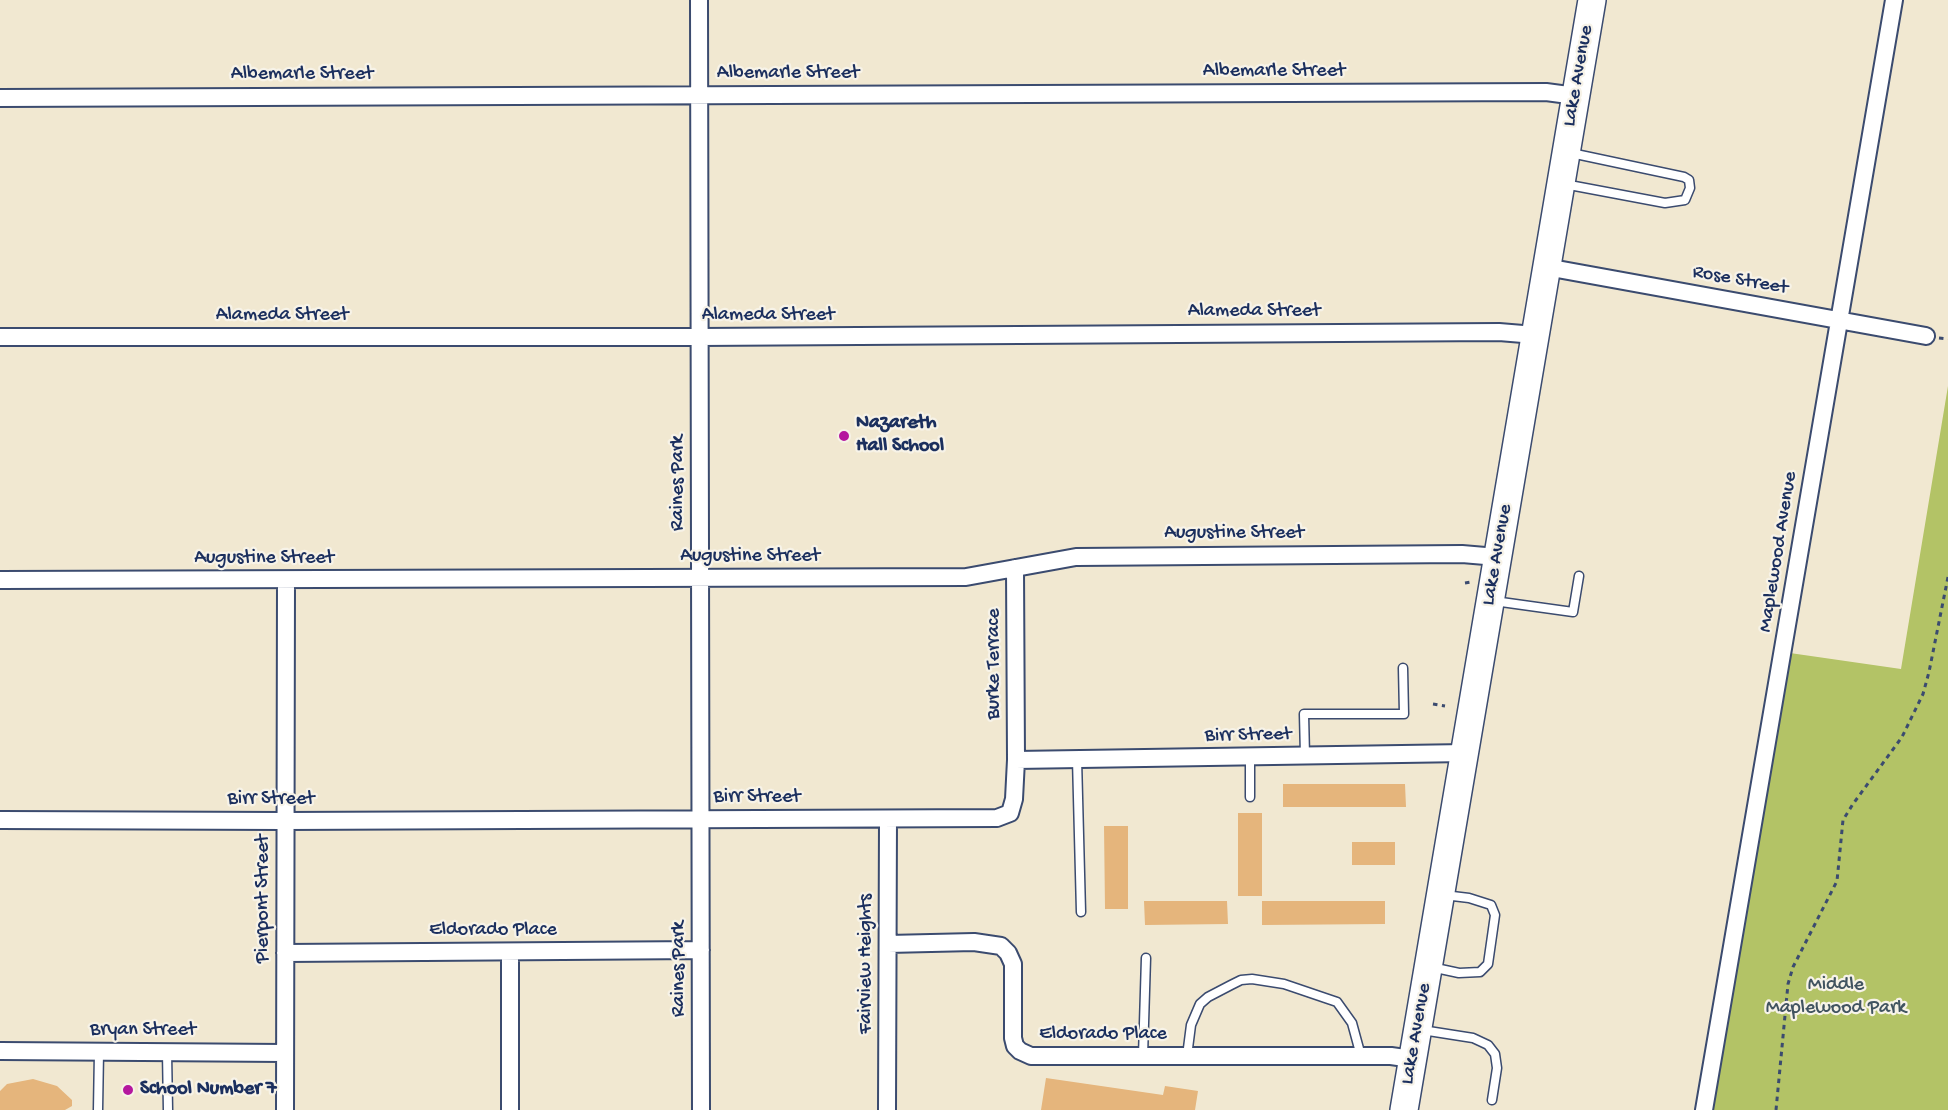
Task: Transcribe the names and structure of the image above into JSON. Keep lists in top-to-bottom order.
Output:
{
  "streets": {
    "main road": ["Lake Avenue"],
    "street": [
      "Albemarle Street",
      "Rose Street",
      "Alameda Street",
      "Raines Park",
      "Augustine Street",
      "Maplewood Avenue",
      "Burke Terrace",
      "Birr Street",
      "Pierpont Street",
      "Eldorado Place",
      "Fairview Heights",
      "Bryan Street"
    ]
  },
  "crossings": [
    ["Albemarle Street", "Lake Avenue"],
    ["Albemarle Street", "Raines Park"],
    ["Lake Avenue", "Rose Street"],
    ["Lake Avenue", "Alameda Street"],
    ["Lake Avenue", "Augustine Street"],
    ["Lake Avenue", "Birr Street"],
    ["Lake Avenue", "Eldorado Place"],
    ["Rose Street", "Maplewood Avenue"],
    ["Alameda Street", "Raines Park"],
    ["Raines Park", "Augustine Street"],
    ["Raines Park", "Birr Street"],
    ["Raines Park", "Eldorado Place"],
    ["Augustine Street", "Burke Terrace"],
    ["Augustine Street", "Pierpont Street"],
    ["Burke Terrace", "Birr Street"],
    ["Birr Street", "Pierpont Street"],
    ["Birr Street", "Fairview Heights"],
    ["Pierpont Street", "Eldorado Place"],
    ["Pierpont Street", "Bryan Street"],
    ["Eldorado Place", "Fairview Heights"]
  ],
  "parks": ["Middle Maplewood Park"],
  "places": ["Nazareth Hall School", "School Number 7"]
}
